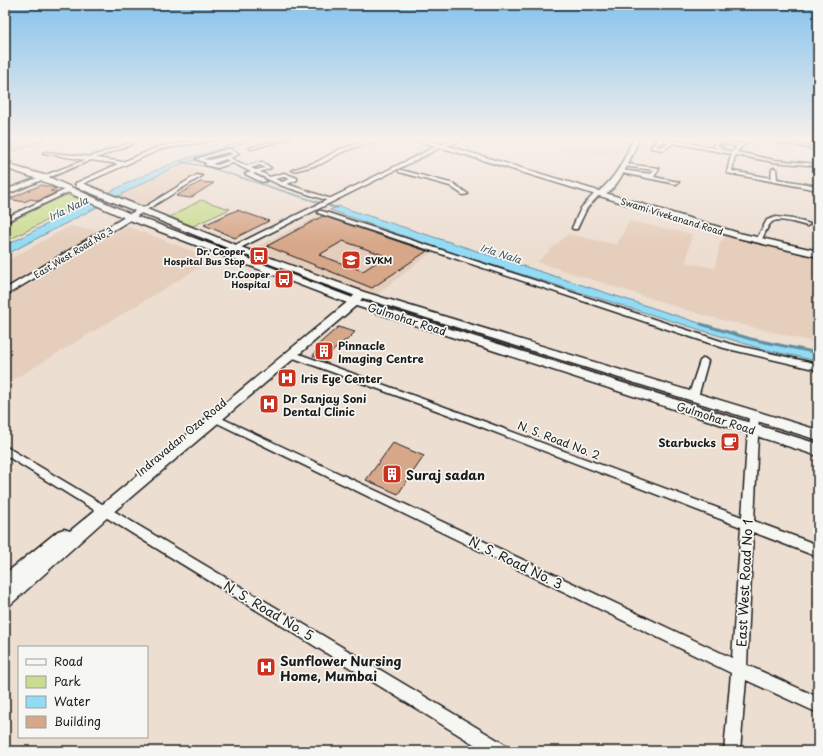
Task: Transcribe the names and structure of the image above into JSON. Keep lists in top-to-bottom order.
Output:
{
  "streets": {
    "main road": ["Swami Vivekanand Road", "Gulmohar Road"],
    "street": [
      "East West Road No 3",
      "Indravadan Oza Road",
      "N. S. Road No. 2",
      "N. S. Road No. 3",
      "East West Road No 1",
      "N. S. Road No. 5"
    ]
  },
  "crossings": [
    ["East West Road No 3", "Gulmohar Road"],
    ["Gulmohar Road", "Indravadan Oza Road"],
    ["Gulmohar Road", "East West Road No 1"],
    ["Indravadan Oza Road", "N. S. Road No. 2"],
    ["Indravadan Oza Road", "N. S. Road No. 3"],
    ["Indravadan Oza Road", "N. S. Road No. 5"],
    ["N. S. Road No. 2", "East West Road No 1"],
    ["N. S. Road No. 3", "East West Road No 1"]
  ],
  "water": ["Irla Nala"],
  "places": {
    "bus stop": ["Dr. Cooper Hospital Bus Stop", "Dr.Cooper Hospital"],
    "school or university": ["SVKM"],
    "building": ["Pinnacle Imaging Centre", "Suraj sadan"],
    "hospital": ["Iris Eye Center", "Dr Sanjay Soni Dental Clinic", "Sunflower Nursing Home, Mumbai"],
    "cafe": ["Starbucks"]
  },
  "legend": [
    "Road",
    "Park",
    "Water",
    "Building"
  ]
}
